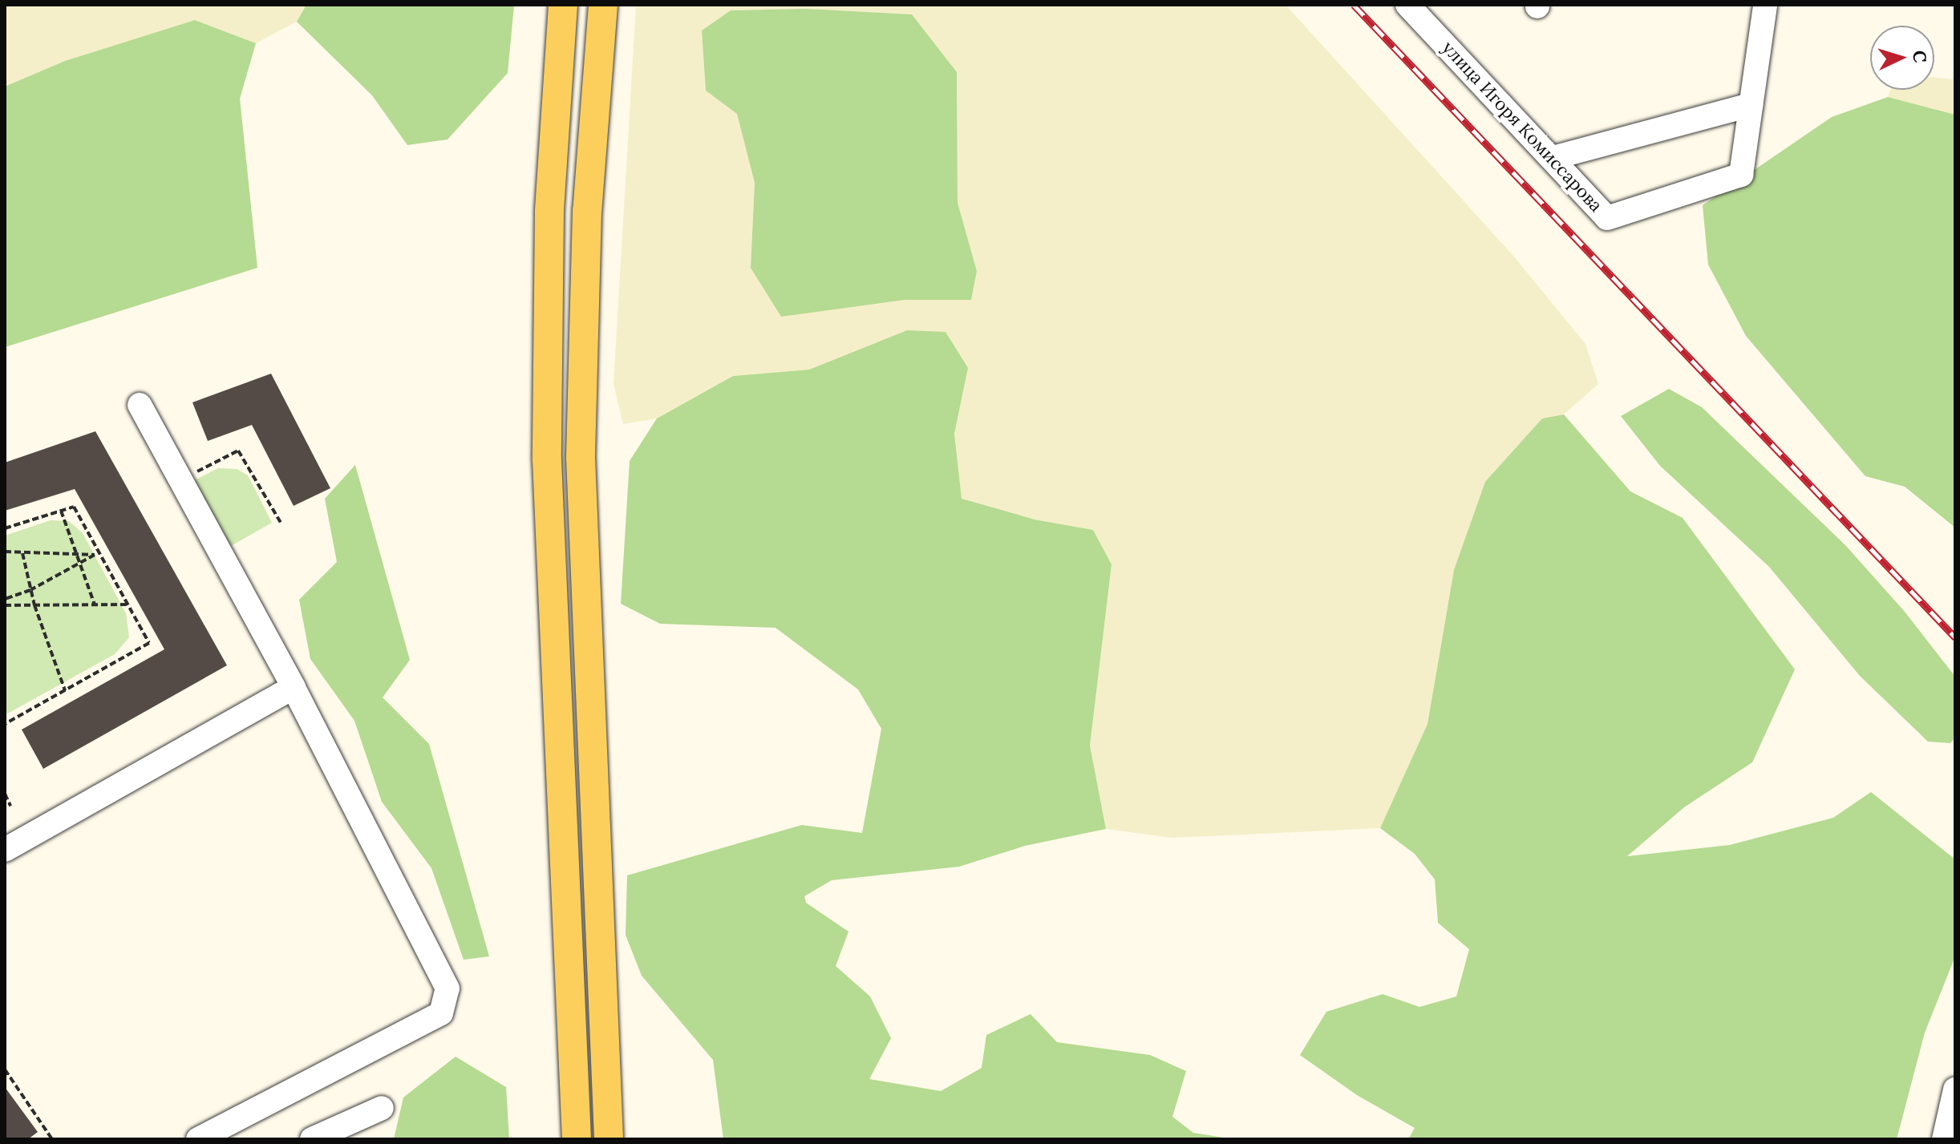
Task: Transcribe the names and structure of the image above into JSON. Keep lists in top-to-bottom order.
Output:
{
  "streets": {
    "street": ["улица Игоря Комиссарова"]
  },
  "north": "right"
}
